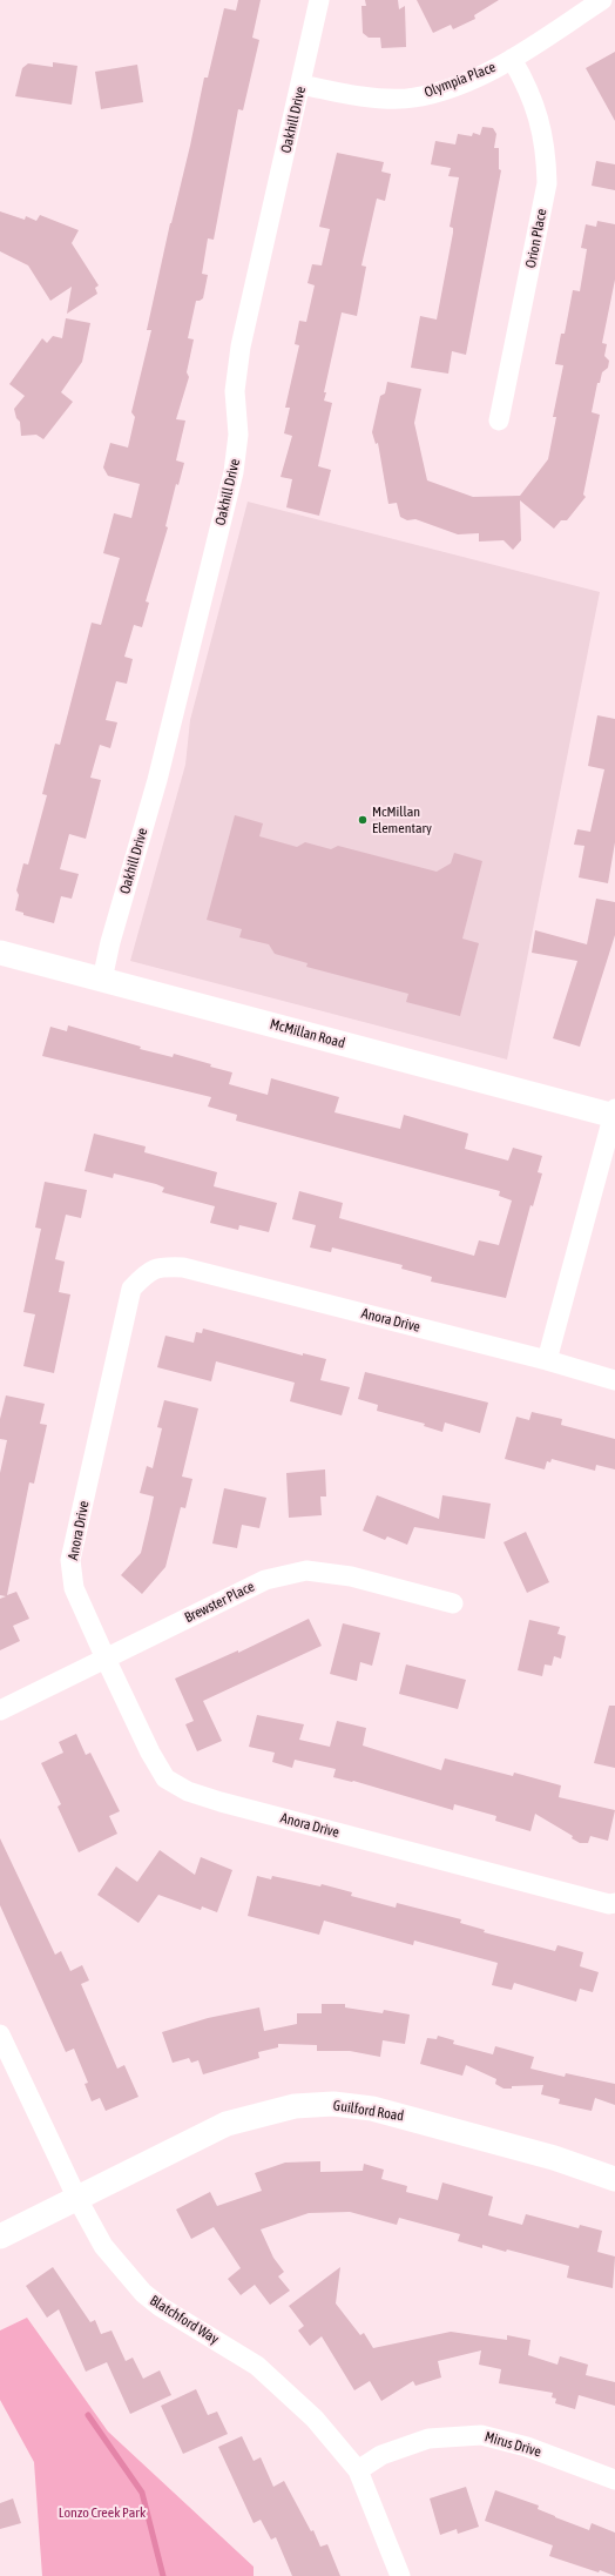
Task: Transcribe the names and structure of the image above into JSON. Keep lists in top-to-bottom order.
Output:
{
  "streets": {
    "street": [
      "Olympia Place",
      "Oakhill Drive",
      "Orion Place",
      "McMillan Road",
      "Anora Drive",
      "Brewster Place",
      "Guilford Road",
      "Blatchford Way",
      "Mirus Drive"
    ]
  },
  "crossings": [
    ["Olympia Place", "Oakhill Drive"],
    ["Olympia Place", "Orion Place"],
    ["Oakhill Drive", "McMillan Road"],
    ["Anora Drive", "Brewster Place"],
    ["Guilford Road", "Blatchford Way"],
    ["Blatchford Way", "Mirus Drive"]
  ],
  "parks": ["Lonzo Creek Park"],
  "places": ["McMillan Elementary"]
}
